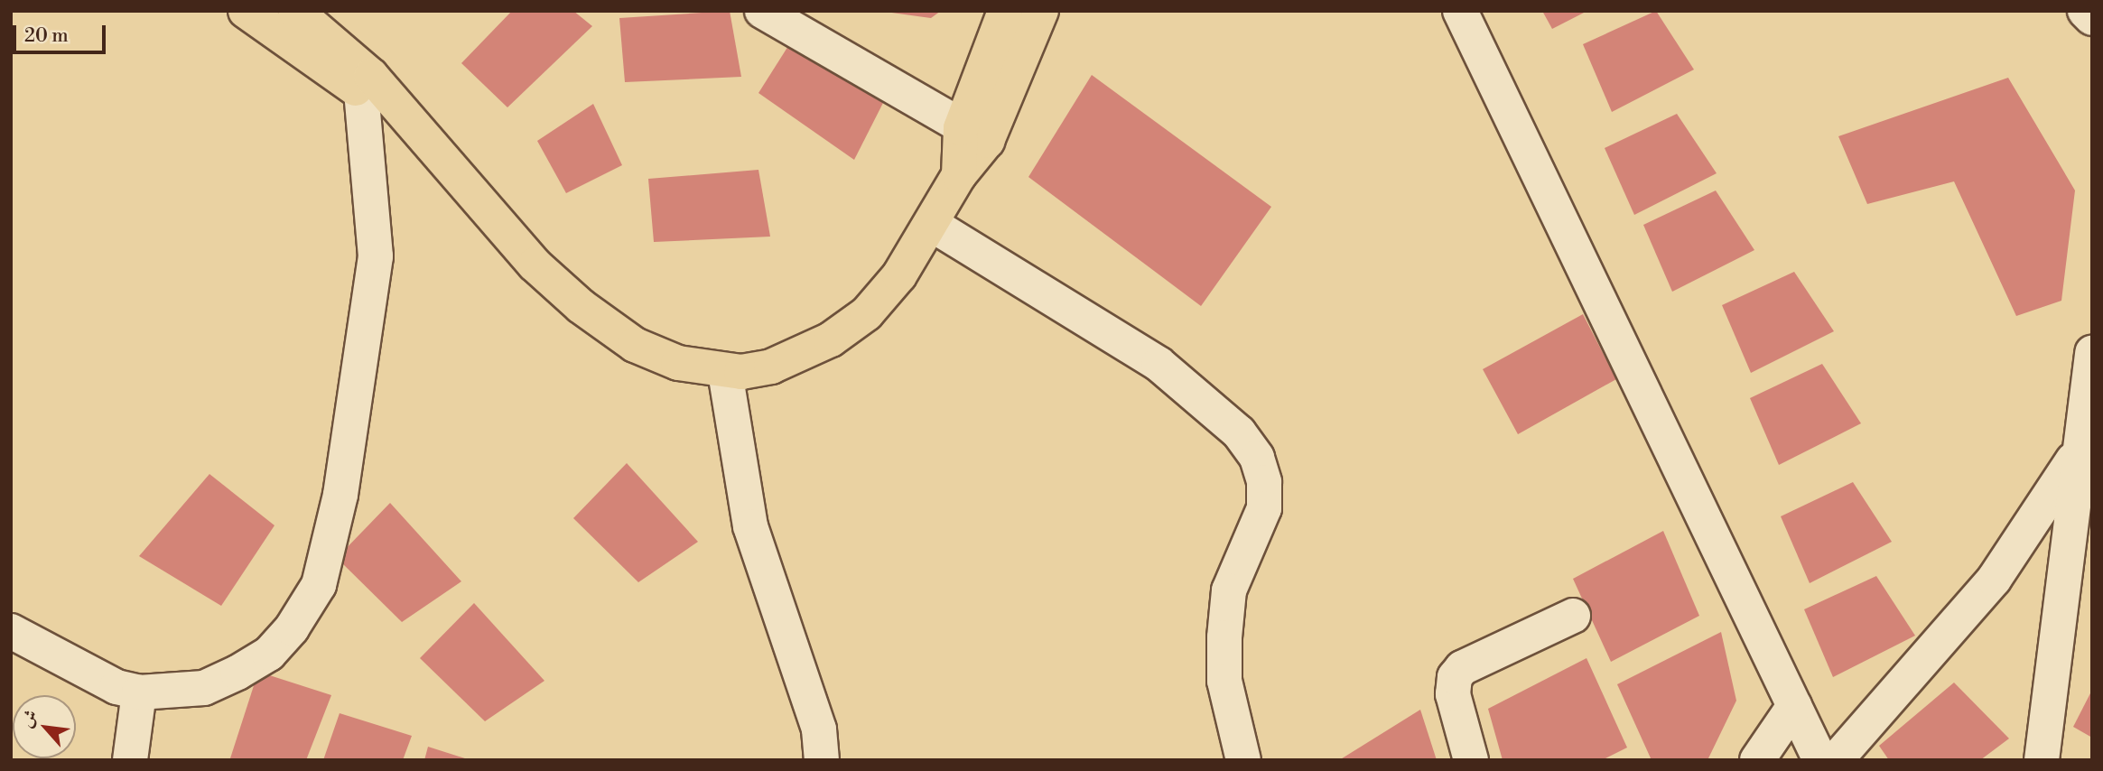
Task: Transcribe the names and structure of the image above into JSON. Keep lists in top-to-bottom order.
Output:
{
  "scale_bar": "20 m",
  "north": "top left"
}
